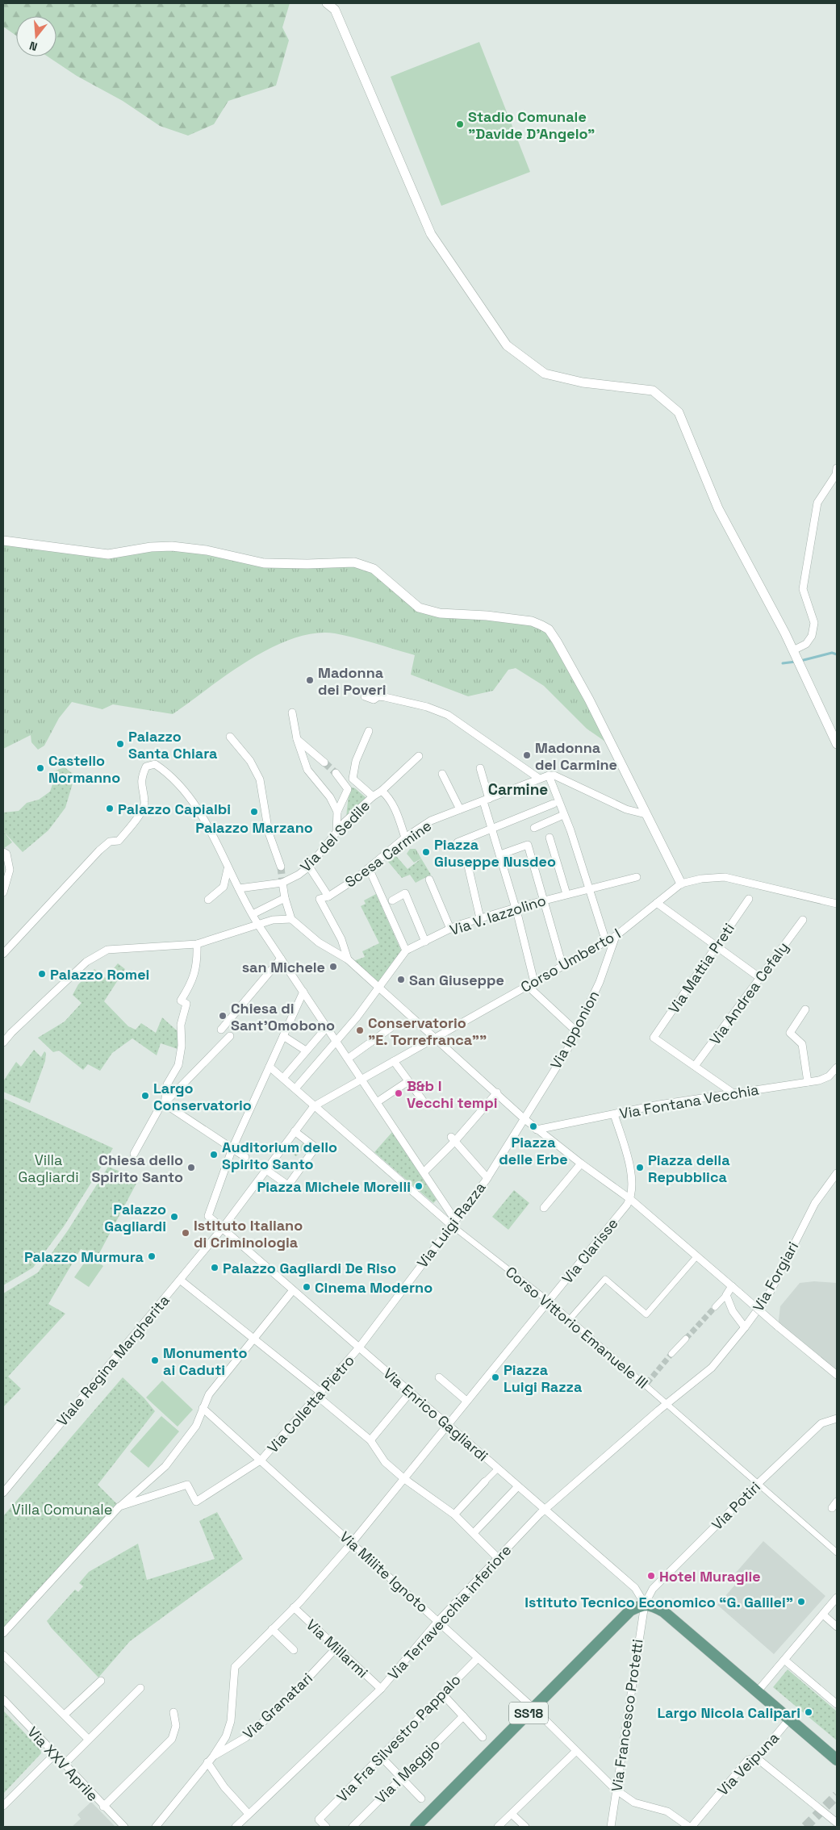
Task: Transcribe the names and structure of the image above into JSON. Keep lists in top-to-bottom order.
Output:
{
  "streets": {
    "main road": ["SS18"],
    "street": [
      "Via del Sedile",
      "Scesa Carmine",
      "Via V. Iazzolino",
      "Corso Umberto I",
      "Via Mattia Preti",
      "Via Andrea Cefaly",
      "Via Ipponion",
      "Via Fontana Vecchia",
      "Via Luigi Razza",
      "Via Clarisse",
      "Via Forgiari",
      "Corso Vittorio Emanuele III",
      "Viale Regina Margherita",
      "Via Colletta Pietro",
      "Via Enrico Gagliardi",
      "Via Potiri",
      "Via Milite Ignoto",
      "Via Terravecchia inferiore",
      "Via Millarmi",
      "Via Granatari",
      "Via Francesco Protetti",
      "Via Fra Silvestro Pappalo",
      "Via XXV Aprile",
      "Via Veipuna",
      "Via I Maggio"
    ]
  },
  "crossings": [
    ["Via V. Iazzolino", "Corso Vittorio Emanuele III"],
    ["Corso Umberto I", "Via Ipponion"],
    ["Corso Umberto I", "Corso Vittorio Emanuele III"],
    ["Corso Umberto I", "Viale Regina Margherita"],
    ["Corso Umberto I", "Via Enrico Gagliardi"],
    ["Via Mattia Preti", "Via Andrea Cefaly"],
    ["Via Ipponion", "Via Luigi Razza"],
    ["Via Luigi Razza", "Corso Vittorio Emanuele III"],
    ["Via Luigi Razza", "Via Colletta Pietro"],
    ["Via Luigi Razza", "Via Enrico Gagliardi"],
    ["Via Clarisse", "Corso Vittorio Emanuele III"],
    ["Via Clarisse", "Via Enrico Gagliardi"],
    ["Via Clarisse", "Via Milite Ignoto"],
    ["Via Clarisse", "Via Millarmi"],
    ["Via Clarisse", "Via Granatari"],
    ["Via Forgiari", "Corso Vittorio Emanuele III"],
    ["Via Forgiari", "Via Terravecchia inferiore"],
    ["Corso Vittorio Emanuele III", "Via Potiri"],
    ["Corso Vittorio Emanuele III", "Via Terravecchia inferiore"],
    ["Viale Regina Margherita", "Via Enrico Gagliardi"],
    ["Via Colletta Pietro", "Via Enrico Gagliardi"],
    ["Via Colletta Pietro", "Via Milite Ignoto"],
    ["Via Enrico Gagliardi", "Via Potiri"],
    ["Via Enrico Gagliardi", "Via Terravecchia inferiore"],
    ["Via Enrico Gagliardi", "SS18"],
    ["Via Enrico Gagliardi", "Via Francesco Protetti"],
    ["Via Potiri", "SS18"],
    ["Via Potiri", "Via Francesco Protetti"],
    ["Via Milite Ignoto", "Via Terravecchia inferiore"],
    ["Via Milite Ignoto", "SS18"],
    ["Via Milite Ignoto", "Via Francesco Protetti"],
    ["Via Milite Ignoto", "Via Fra Silvestro Pappalo"],
    ["Via Milite Ignoto", "Via Veipuna"],
    ["Via Terravecchia inferiore", "Via Millarmi"],
    ["Via Millarmi", "Via Granatari"],
    ["SS18", "Via Francesco Protetti"]
  ],
  "districts": ["Carmine"],
  "parks": ["Villa Gagliardi", "Villa Comunale"],
  "places": [
    "Stadio Comunale \"Davide D'Angelo\"",
    "Madonna dei Poveri",
    "Palazzo Santa Chiara",
    "Madonna del Carmine",
    "Castello Normanno",
    "Palazzo Capialbi",
    "Palazzo Marzano",
    "Piazza Giuseppe Nusdeo",
    "san Michele",
    "Palazzo Romei",
    "San Giuseppe",
    "Chiesa di Sant'Omobono",
    "Conservatorio \"E. Torrefranca\"\"",
    "B&b I Vecchi tempi",
    "Largo Conservatorio",
    "Piazza delle Erbe",
    "Auditorium dello Spirito Santo",
    "Chiesa dello Spirito Santo",
    "Piazza della Repubblica",
    "Piazza Michele Morelli",
    "Palazzo Gagliardi",
    "Istituto Italiano di Criminologia",
    "Palazzo Murmura",
    "Palazzo Gagliardi De Riso",
    "Cinema Moderno",
    "Monumento ai Caduti",
    "Piazza Luigi Razza",
    "Hotel Muraglie",
    "Istituto Tecnico Economico “G. Galilei”",
    "Largo Nicola Calipari"
  ],
  "north": "bottom"
}
